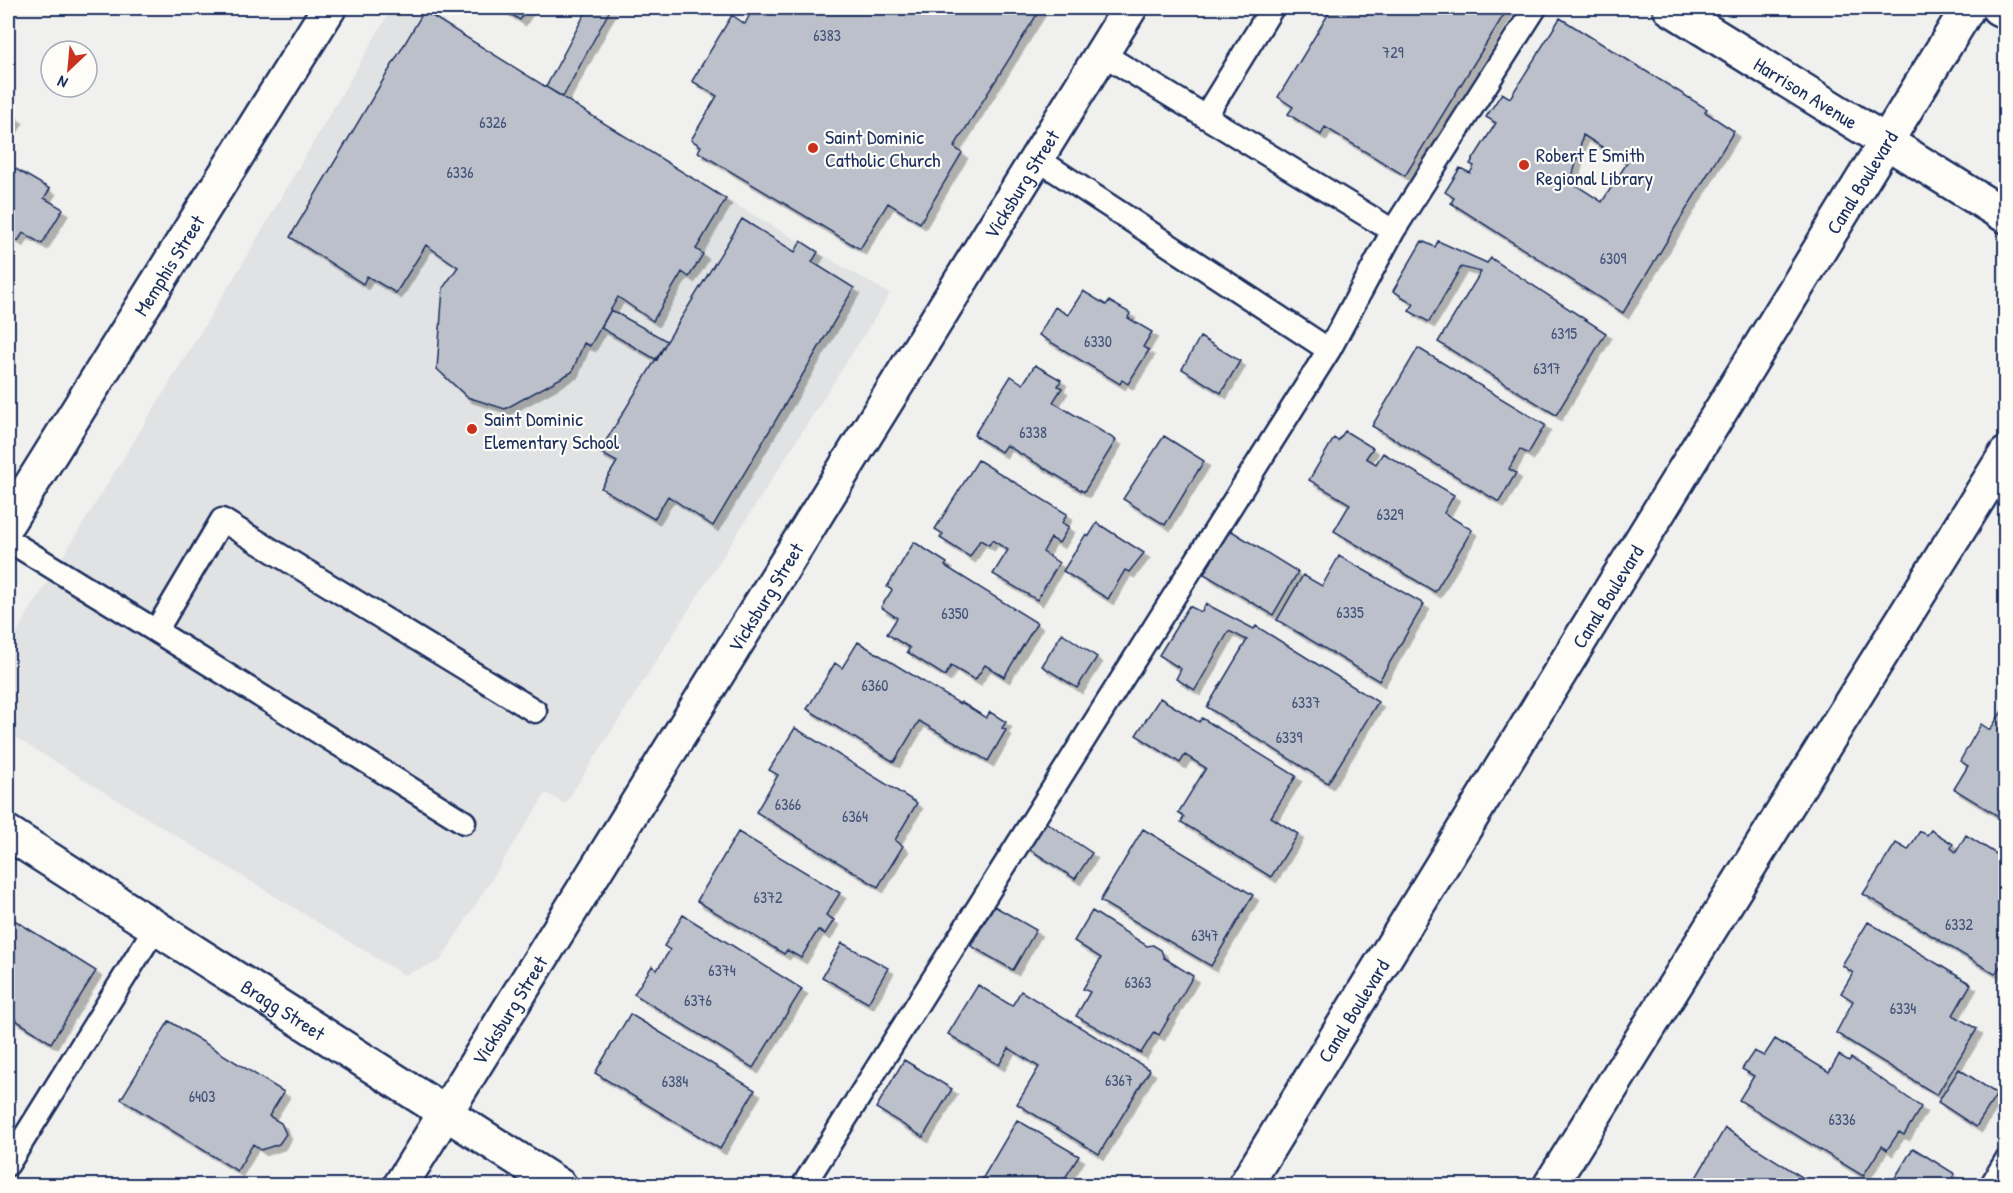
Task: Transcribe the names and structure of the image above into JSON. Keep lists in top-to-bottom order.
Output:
{
  "streets": {
    "street": [
      "Harrison Avenue",
      "Canal Boulevard",
      "Vicksburg Street",
      "Memphis Street",
      "Bragg Street"
    ]
  },
  "crossings": [
    ["Harrison Avenue", "Canal Boulevard"],
    ["Vicksburg Street", "Bragg Street"]
  ],
  "places": ["Saint Dominic Catholic Church", "Robert E Smith Regional Library", "Saint Dominic Elementary School"],
  "house_numbers": [
    "6383",
    "729",
    "6326",
    "6336",
    "6309",
    "6315",
    "6330",
    "6317",
    "6338",
    "6329",
    "6335",
    "6350",
    "6360",
    "6337",
    "6339",
    "6366",
    "6364",
    "6372",
    "6332",
    "6347",
    "6374",
    "6363",
    "6376",
    "6334",
    "6367",
    "6384",
    "6403",
    "6336"
  ],
  "north": "bottom left"
}
